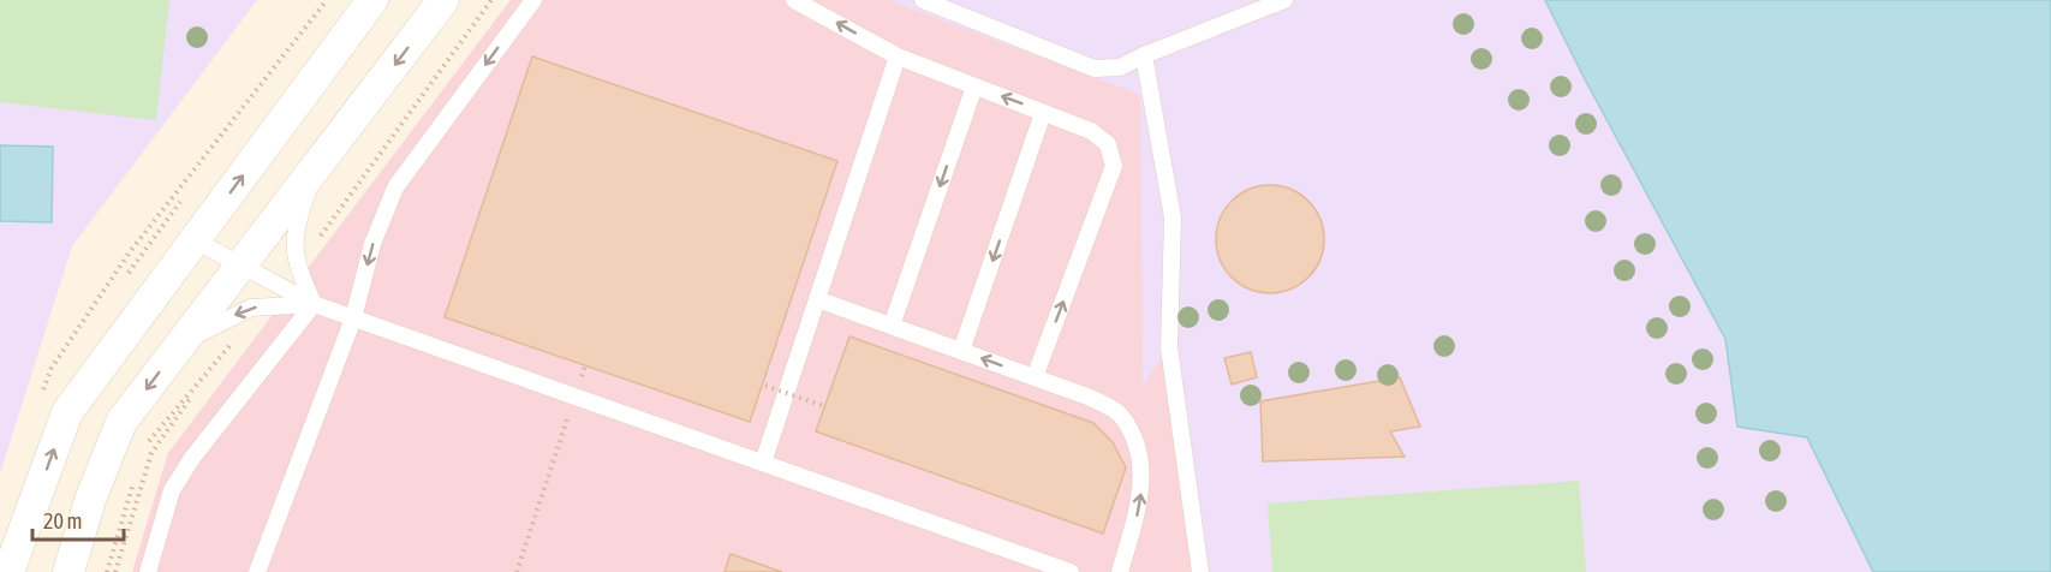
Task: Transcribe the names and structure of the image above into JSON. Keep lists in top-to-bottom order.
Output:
{
  "scale_bar": "20 m"
}
